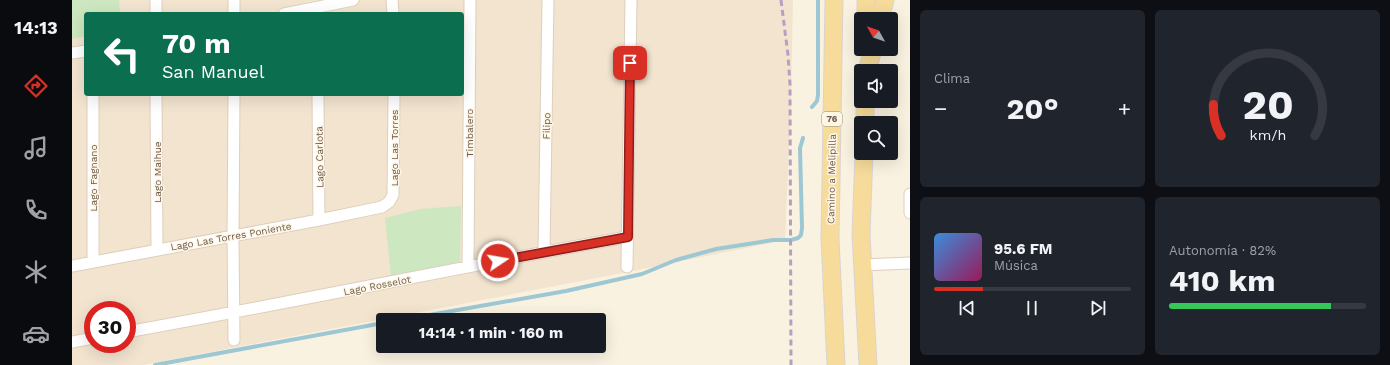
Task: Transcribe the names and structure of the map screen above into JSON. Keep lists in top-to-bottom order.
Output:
{
  "streets": {
    "main road": ["76", "Camino a Melipilla"],
    "street": [
      "Filipo",
      "Timbalero",
      "Lago Las Torres",
      "Lago Carlota",
      "Lago Maihue",
      "Lago Fagnano",
      "Lago Las Torres Poniente",
      "Lago Rosselot"
    ]
  },
  "crossings": [
    ["Filipo", "Lago Rosselot"],
    ["Timbalero", "Lago Rosselot"],
    ["Lago Las Torres", "Lago Las Torres Poniente"],
    ["Lago Carlota", "Lago Las Torres Poniente"],
    ["Lago Maihue", "Lago Las Torres Poniente"],
    ["Lago Fagnano", "Lago Las Torres Poniente"]
  ],
  "north": "top left",
  "page": {
    "tabs": "14:13",
    "tile": [
      "Clima",
      ["Autonomía · 82%", "410 km"]
    ],
    "turn": ["70 m", "San Manuel"],
    "heat": ["−", "20°", "+"],
    "song": ["95.6 FM", "Música"],
    "limit": "30",
    "trip": "14:14 · 1 min · 160 m",
    "gauge": ["20", "km/h"]
  }
}
